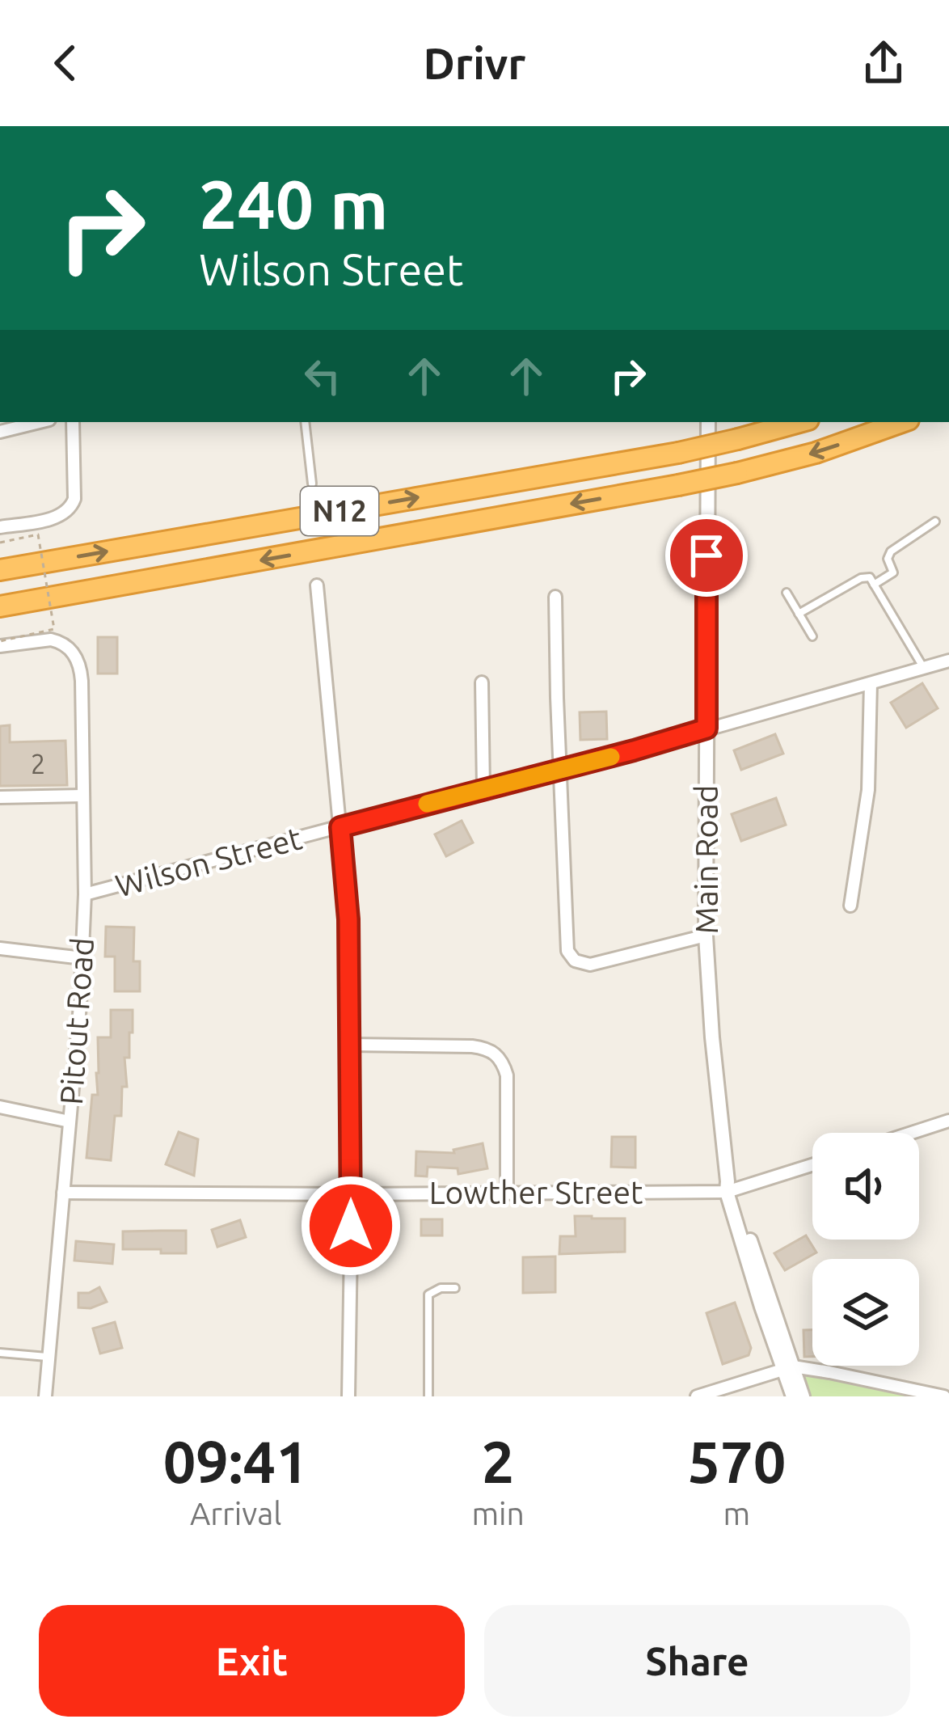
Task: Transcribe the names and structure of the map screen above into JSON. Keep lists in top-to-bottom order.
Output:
{
  "streets": {
    "highway": ["N12"],
    "street": [
      "Main Road",
      "Wilson Street",
      "Pitout Road",
      "Lowther Street"
    ]
  },
  "crossings": [
    ["Main Road", "Wilson Street"],
    ["Main Road", "Lowther Street"],
    ["Wilson Street", "Pitout Road"],
    ["Pitout Road", "Lowther Street"]
  ],
  "house_numbers": ["2"],
  "page": {
    "header": "Drivr",
    "turn": ["240 m", "Wilson Street"],
    "eta": [
      "09:41",
      "Arrival",
      "2",
      "min",
      "570",
      "m"
    ],
    "buttons": ["Exit", "Share"]
  }
}
